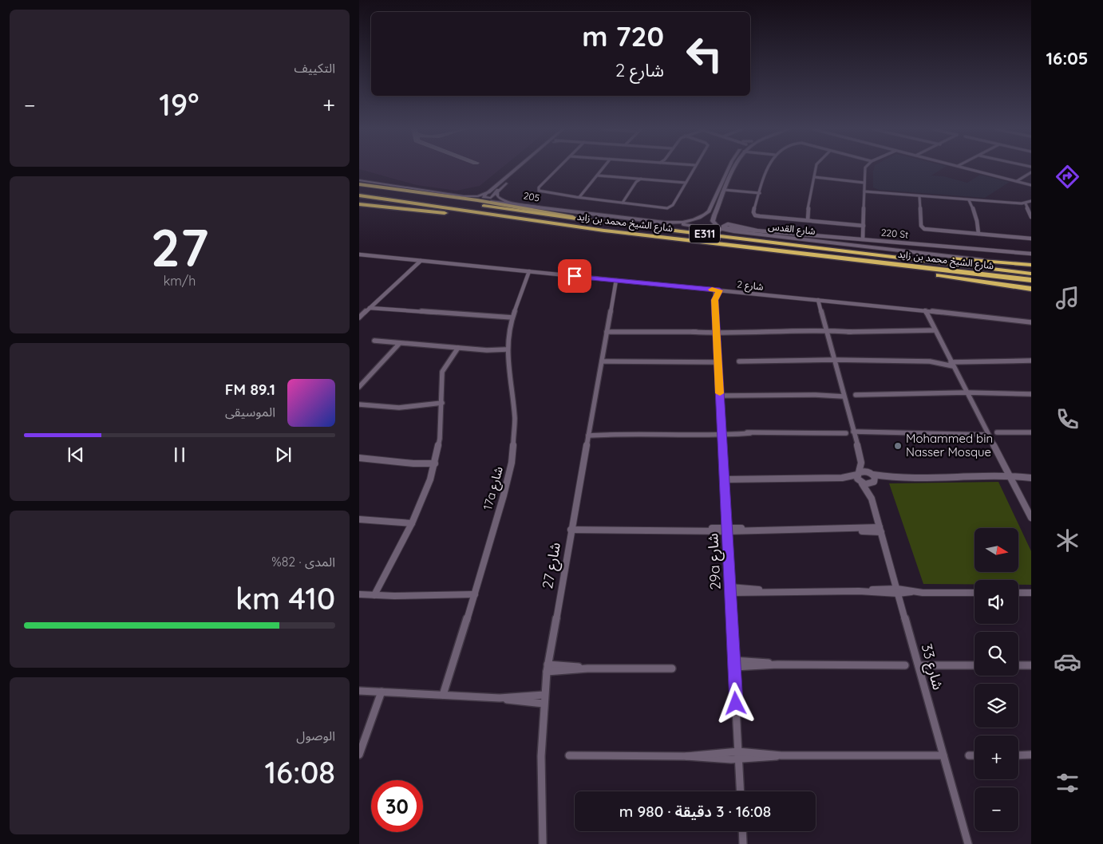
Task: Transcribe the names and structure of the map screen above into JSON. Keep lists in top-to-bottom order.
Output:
{
  "streets": {
    "highway": ["شارع الشيخ محمد بن زايد", "E311"],
    "main road": ["شارع القدس"],
    "street": [
      "205",
      "220 St",
      "شارع 2",
      "17a شارع",
      "29a شارع",
      "شارع 27",
      "شارع 33"
    ]
  },
  "crossings": [
    ["شارع 2", "17a شارع"],
    ["شارع 2", "29a شارع"],
    ["شارع 2", "شارع 27"]
  ],
  "places": ["Mohammed bin Nasser Mosque"],
  "north": "right",
  "page": {
    "tabs": "16:05",
    "tile": [
      "التكييف",
      ["27", "km/h"],
      ["المدى · 82%", "410 km"],
      ["الوصول", "16:08"]
    ],
    "turn": ["720 m", "شارع 2"],
    "heat": ["−", "19°", "+"],
    "song": ["89.1 FM", "الموسيقى"],
    "map_buttons": ["+", "−"],
    "limit": "30",
    "trip": "16:08 · 3 دقيقة · 980 m"
  }
}
